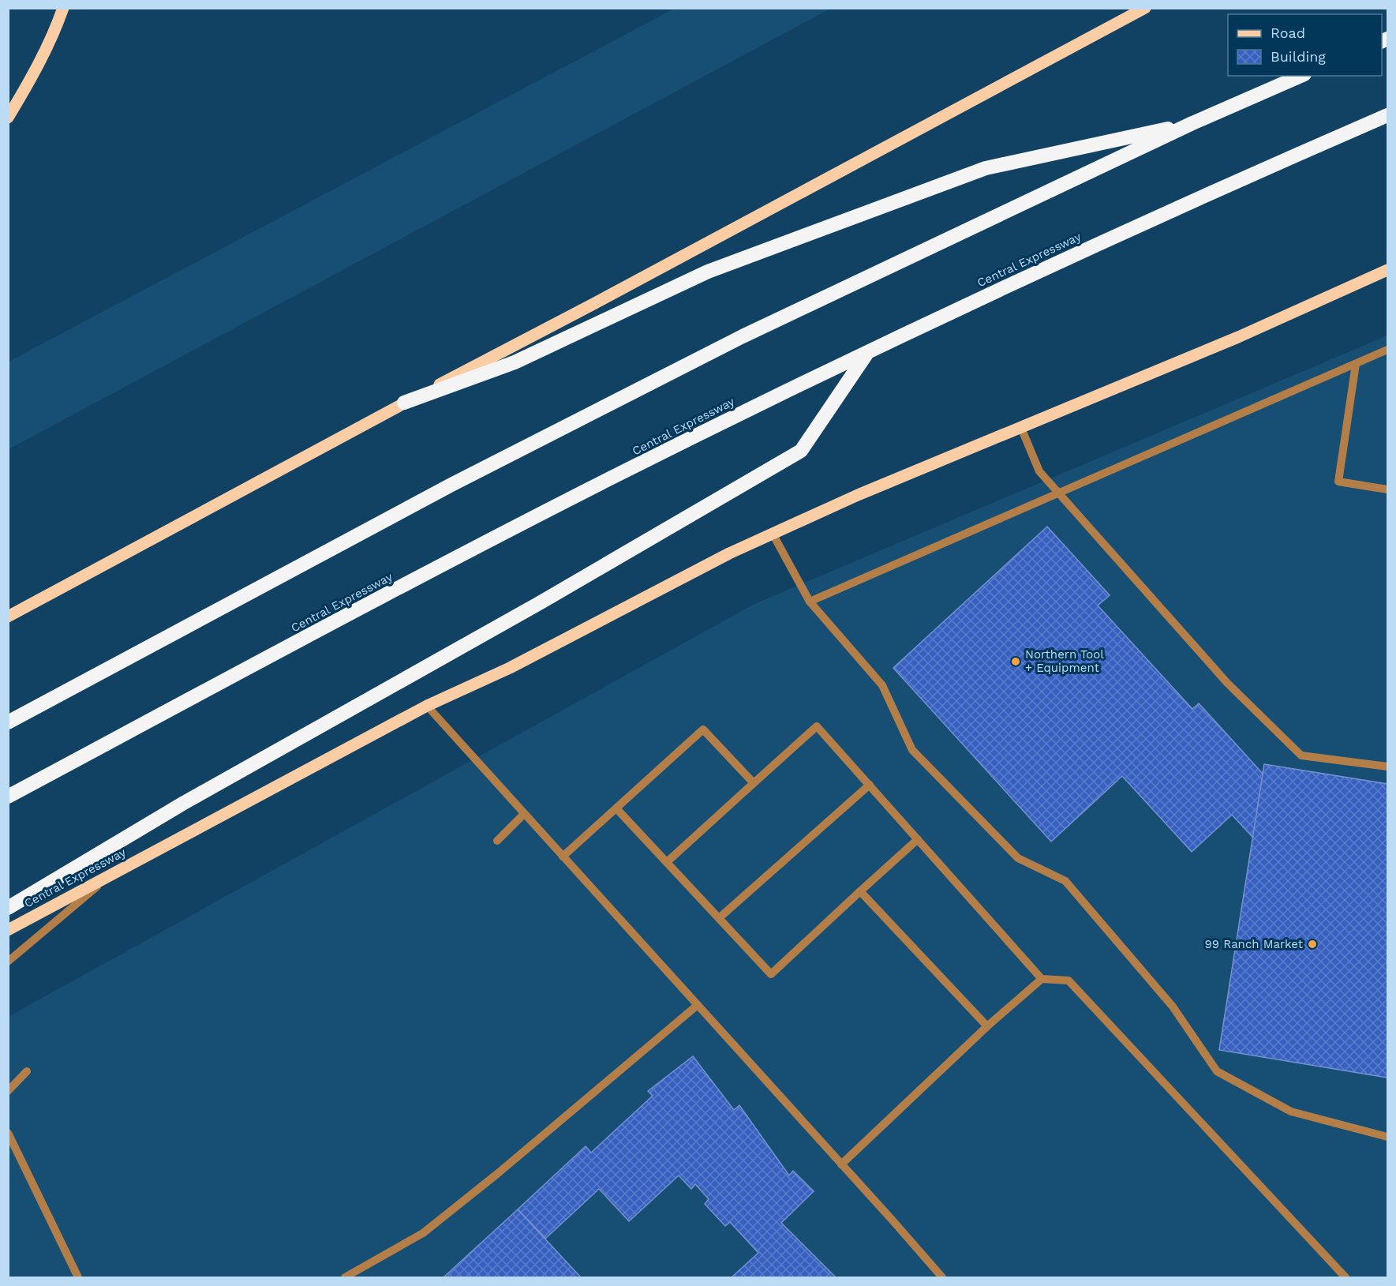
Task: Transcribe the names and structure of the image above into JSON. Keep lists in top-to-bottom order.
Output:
{
  "streets": {
    "highway": ["Central Expressway"]
  },
  "places": ["Northern Tool + Equipment", "99 Ranch Market"],
  "legend": ["Road", "Building"]
}
